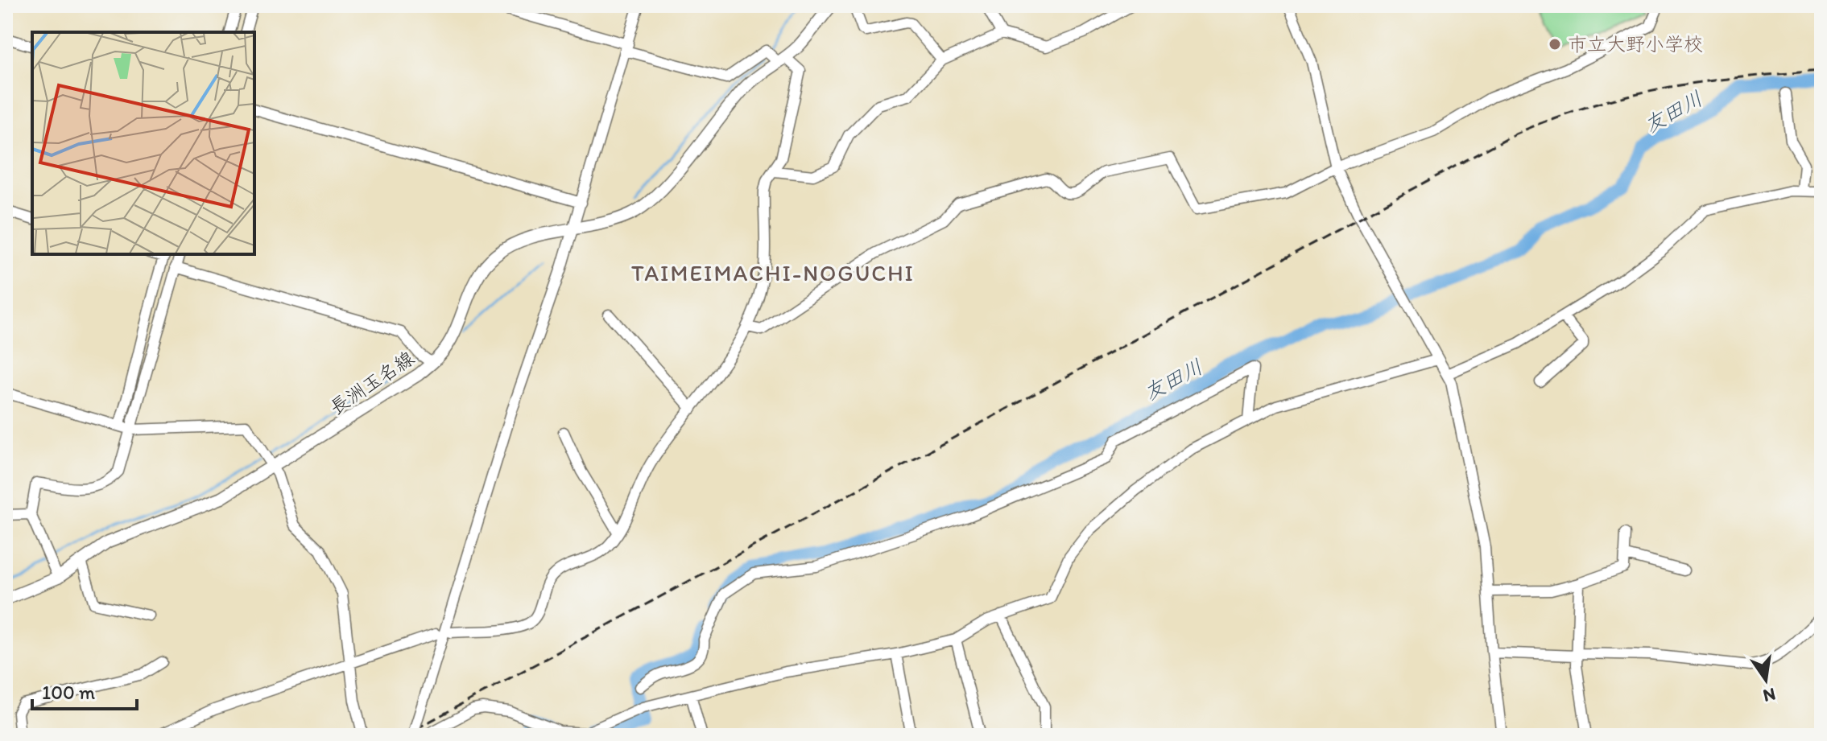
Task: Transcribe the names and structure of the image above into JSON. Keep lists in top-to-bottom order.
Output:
{
  "streets": {
    "main road": ["長洲玉名線"]
  },
  "districts": ["TAIMEIMACHI-NOGUCHI"],
  "water": ["友田川"],
  "places": ["市立大野小学校"],
  "scale_bar": "100 m",
  "north": "bottom"
}
